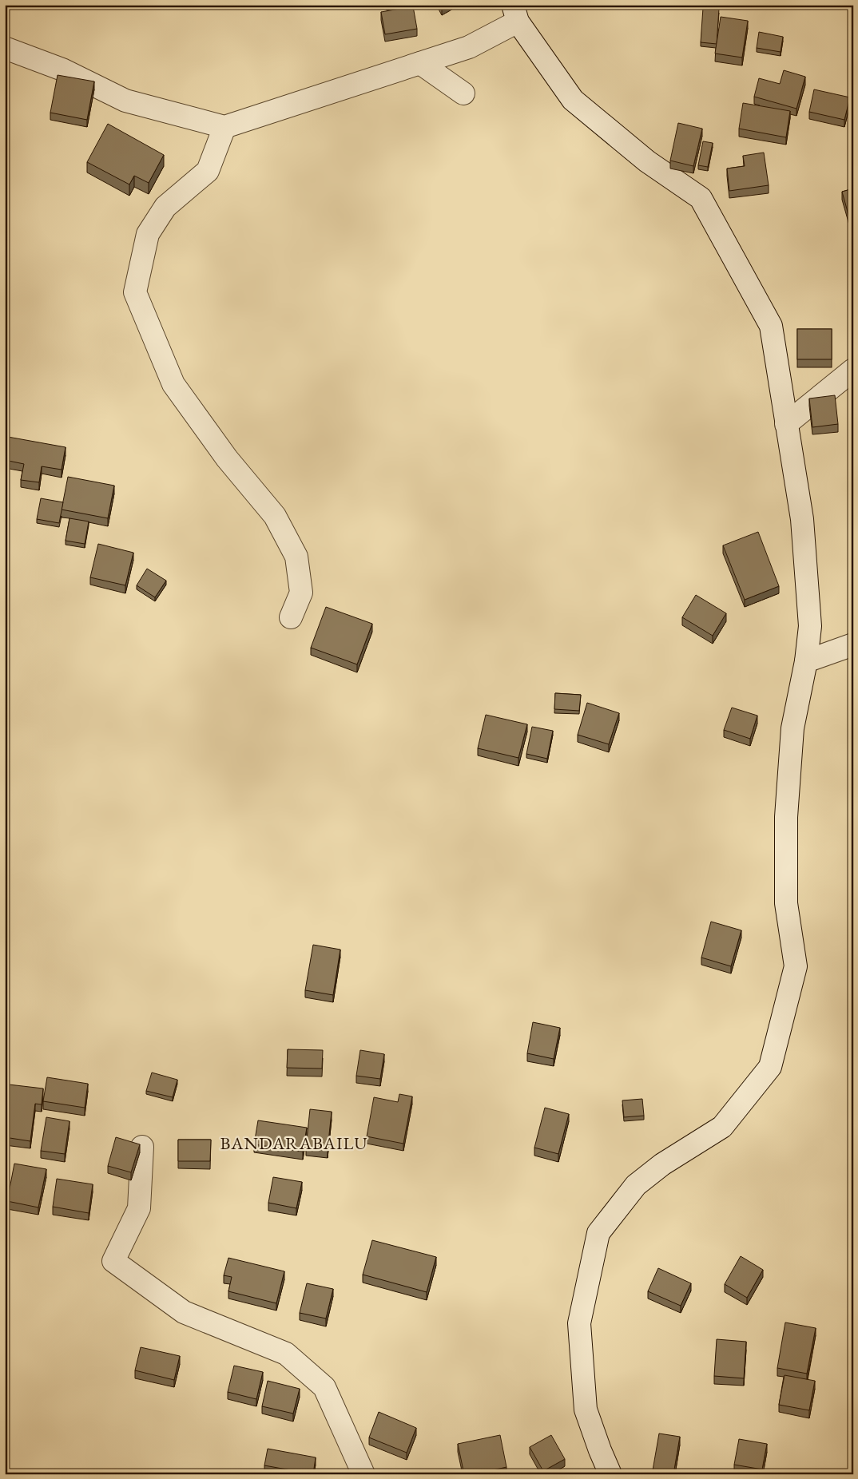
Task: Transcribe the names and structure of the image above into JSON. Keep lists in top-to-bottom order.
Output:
{
  "districts": ["BANDARABAILU"]
}
